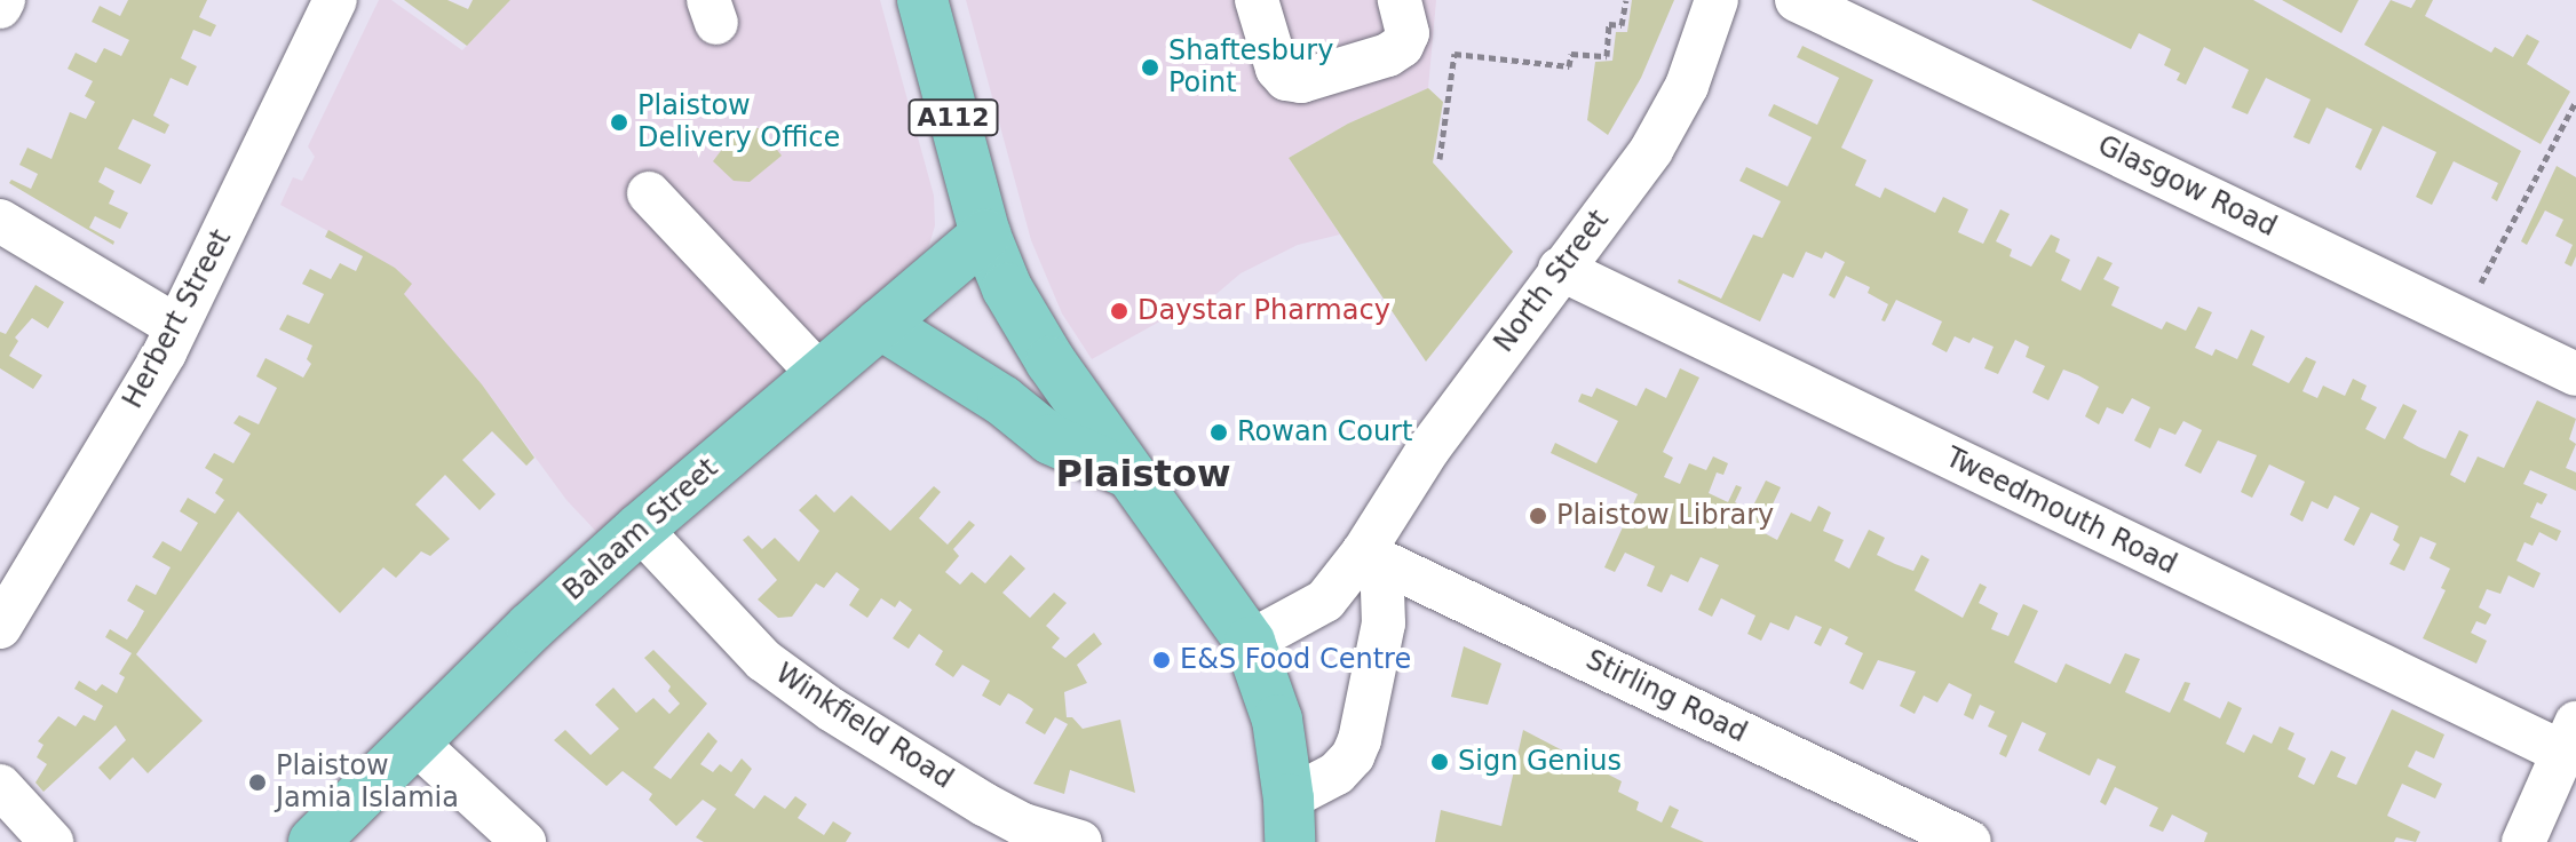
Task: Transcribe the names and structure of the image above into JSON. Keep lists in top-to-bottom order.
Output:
{
  "streets": {
    "main road": ["A112", "Balaam Street"],
    "street": [
      "Glasgow Road",
      "North Street",
      "Herbert Street",
      "Tweedmouth Road",
      "Stirling Road",
      "Winkfield Road"
    ]
  },
  "crossings": [
    ["A112", "North Street"],
    ["A112", "Balaam Street"],
    ["North Street", "Tweedmouth Road"],
    ["North Street", "Stirling Road"],
    ["Balaam Street", "Winkfield Road"]
  ],
  "districts": ["Plaistow"],
  "places": [
    "Shaftesbury Point",
    "Plaistow Delivery Office",
    "Daystar Pharmacy",
    "Rowan Court",
    "Plaistow Library",
    "E&S Food Centre",
    "Sign Genius",
    "Plaistow Jamia Islamia"
  ]
}
